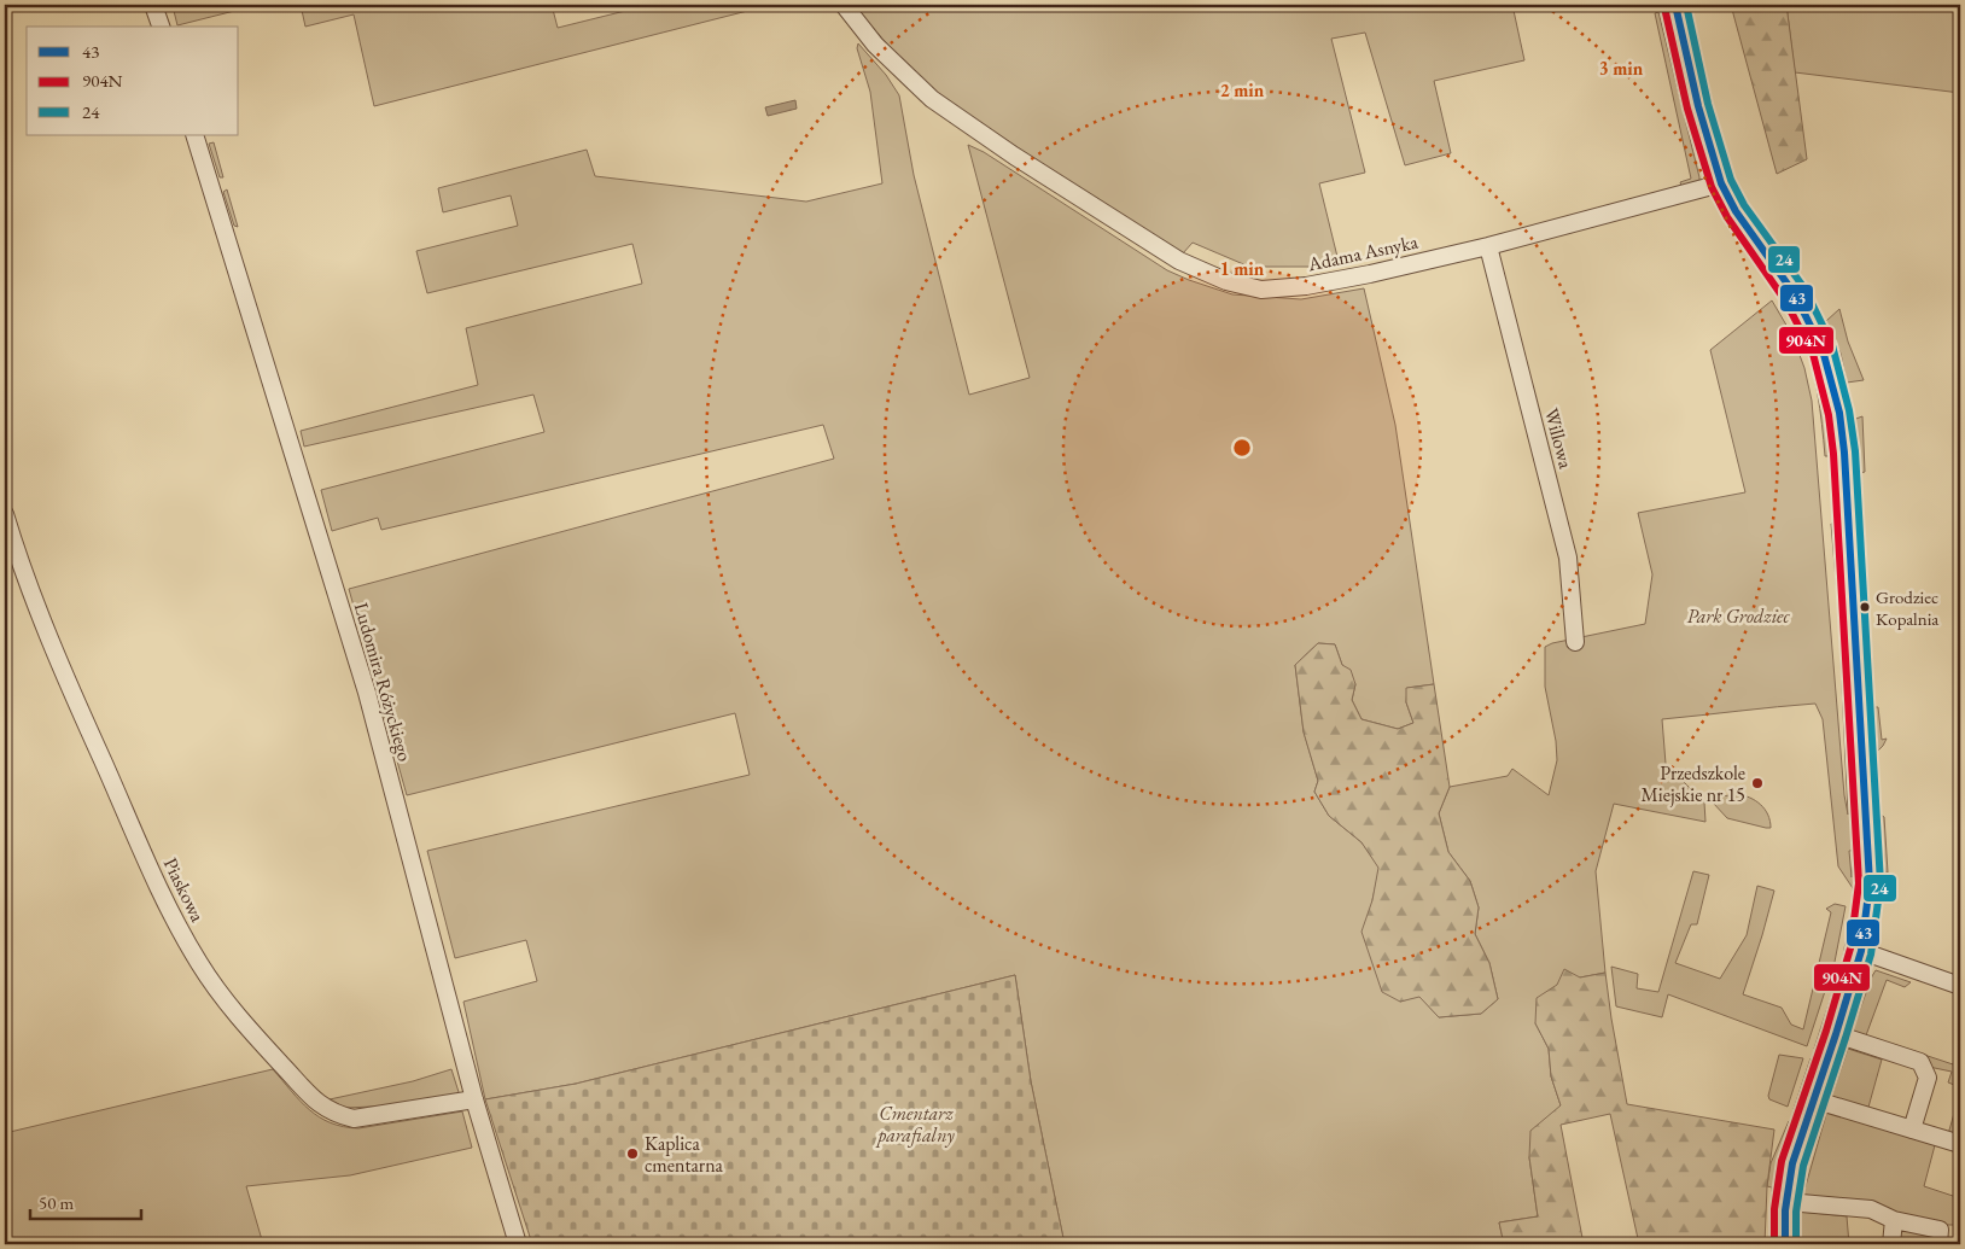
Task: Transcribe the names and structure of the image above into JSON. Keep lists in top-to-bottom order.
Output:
{
  "streets": {
    "street": [
      "Adama Asnyka",
      "Willowa",
      "Ludomira Różyckiego",
      "Piaskowa"
    ]
  },
  "crossings": [
    ["Adama Asnyka", "Willowa"],
    ["Ludomira Różyckiego", "Piaskowa"]
  ],
  "parks": ["Park Grodziec", "Cmentarz parafialny"],
  "places": ["Grodziec Kopalnia", "Przedszkole Miejskie nr 15", "Kaplica cmentarna"],
  "lines": ["transit line 43", "transit line 24", "transit line 904N"],
  "legend": ["43", "904N", "24"],
  "scale_bar": "50 m",
  "rings": ["3 min", "2 min", "1 min"]
}
